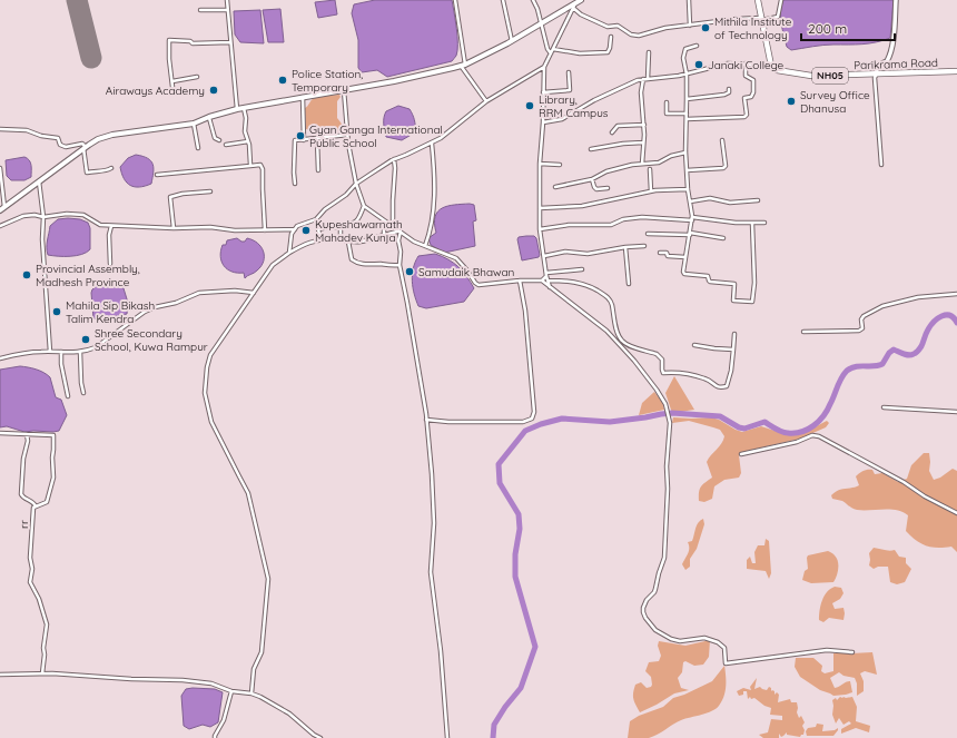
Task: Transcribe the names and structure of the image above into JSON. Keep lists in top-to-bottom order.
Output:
{
  "streets": {
    "main road": ["Parikrama Road", "NH05"],
    "street": ["rr"]
  },
  "places": [
    "Mithila Institute of Technology",
    "Janaki College",
    "Police Station, Temporary",
    "Airaways Academy",
    "Survey Office Dhanusa",
    "Library, RRM Campus",
    "Gyan Ganga International Public School",
    "Kupeshawarnath Mahadev Kunja",
    "Samudaik Bhawan",
    "Provincial Assembly, Madhesh Province",
    "Mahila Sip Bikash Talim Kendra",
    "Shree Secondary School, Kuwa Rampur"
  ],
  "scale_bar": "200 m"
}
